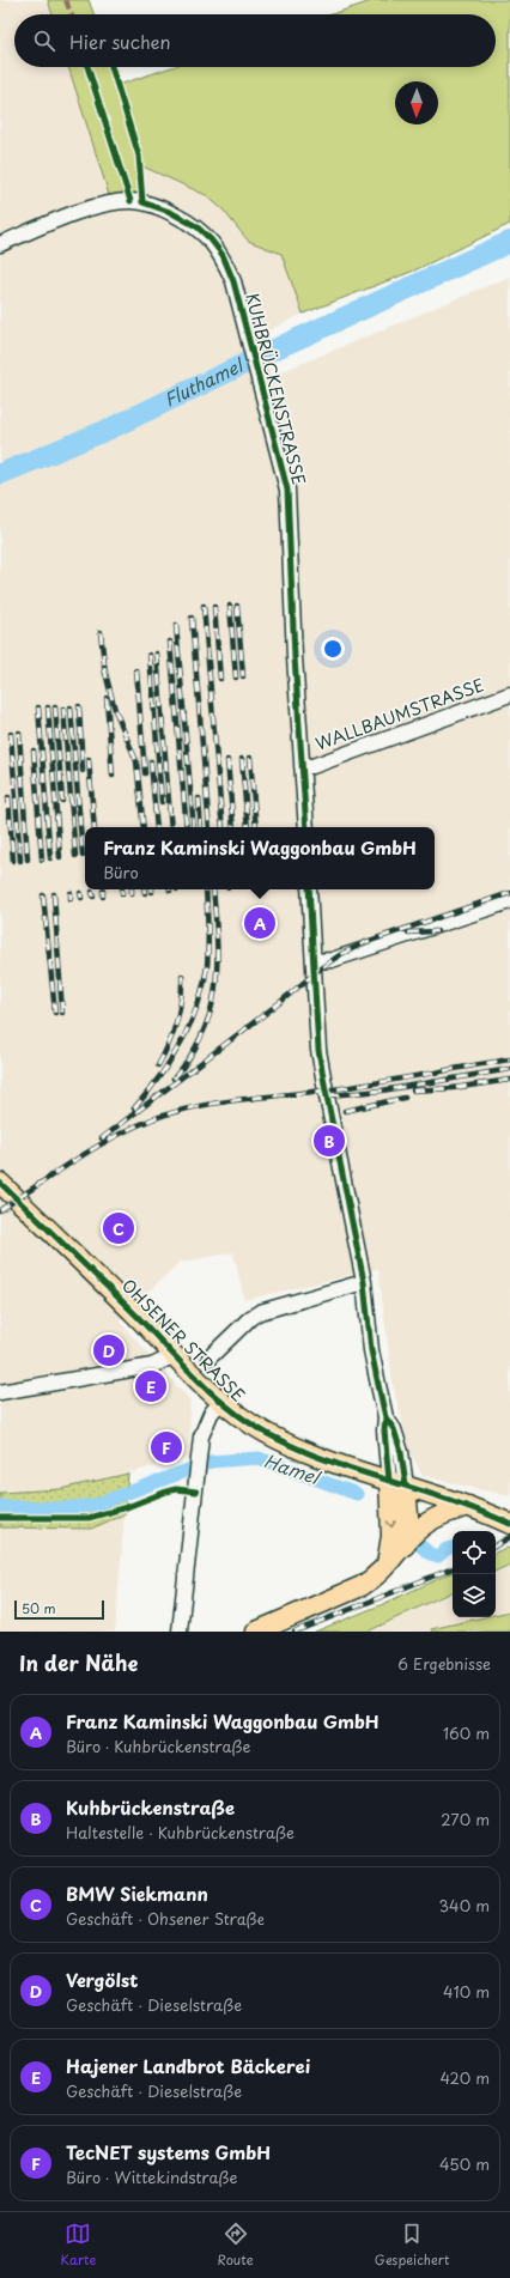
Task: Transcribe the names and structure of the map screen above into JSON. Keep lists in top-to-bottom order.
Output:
{
  "streets": {
    "main road": ["OHSENER STRASSE"],
    "street": ["KUHBRÜCKENSTRASSE", "WALLBAUMSTRASSE"]
  },
  "crossings": [
    ["KUHBRÜCKENSTRASSE", "WALLBAUMSTRASSE"]
  ],
  "water": ["Fluthamel", "Hamel"],
  "scale_bar": "50 m",
  "north": "bottom",
  "page": {
    "search": "Hier suchen",
    "popup": ["Franz Kaminski Waggonbau GmbH", "Büro"],
    "pins": [
      "A",
      "B",
      "C",
      "D",
      "E",
      "F"
    ],
    "scale": "50 m",
    "heading": ["In der Nähe", "6 Ergebnisse"],
    "list": [
      {
        "mark": "A",
        "name": "Franz Kaminski Waggonbau GmbH",
        "note": "Büro · Kuhbrückenstraße",
        "value": "160 m"
      },
      {
        "mark": "B",
        "name": "Kuhbrückenstraße",
        "note": "Haltestelle · Kuhbrückenstraße",
        "value": "270 m"
      },
      {
        "mark": "C",
        "name": "BMW Siekmann",
        "note": "Geschäft · Ohsener Straße",
        "value": "340 m"
      },
      {
        "mark": "D",
        "name": "Vergölst",
        "note": "Geschäft · Dieselstraße",
        "value": "410 m"
      },
      {
        "mark": "E",
        "name": "Hajener Landbrot Bäckerei",
        "note": "Geschäft · Dieselstraße",
        "value": "420 m"
      },
      {
        "mark": "F",
        "name": "TecNET systems GmbH",
        "note": "Büro · Wittekindstraße",
        "value": "450 m"
      }
    ],
    "nav": ["Karte", "Route", "Gespeichert"]
  }
}
